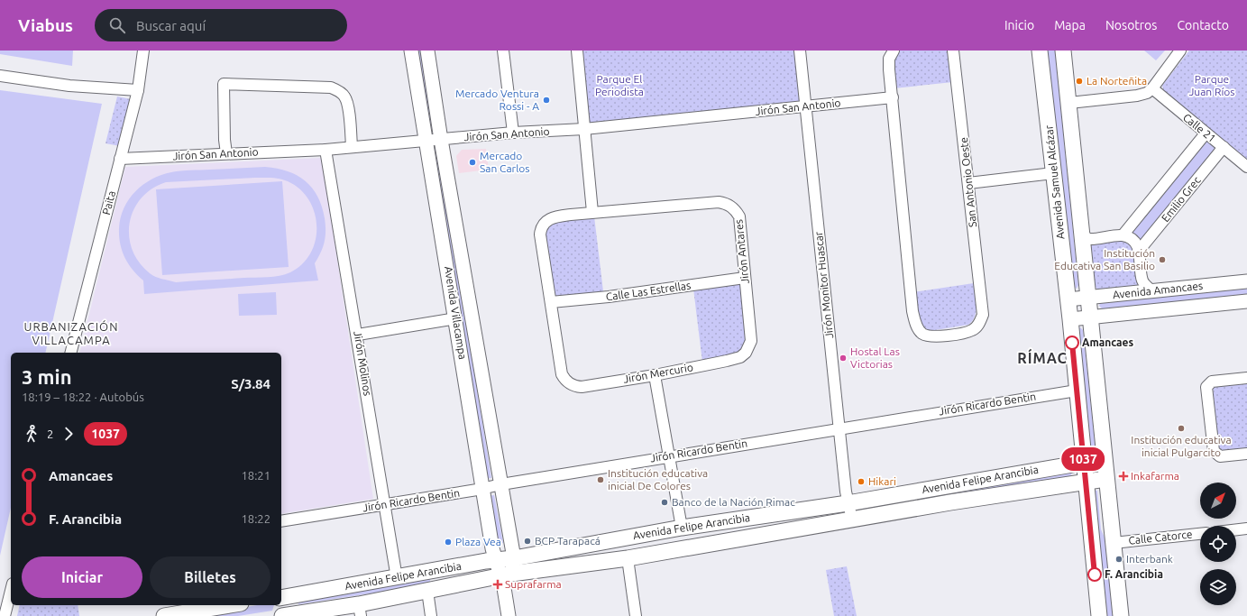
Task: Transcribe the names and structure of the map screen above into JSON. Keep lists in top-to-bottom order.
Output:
{
  "streets": {
    "main road": ["Avenida Samuel Alcázar", "Avenida Felipe Arancibia"],
    "street": [
      "Jirón San Antonio",
      "Calle 21",
      "San Antonio Oeste",
      "Emilio Grec",
      "Paita",
      "Jirón Antares",
      "Jirón Monitor Huascar",
      "Avenida Amancaes",
      "Calle Las Estrellas",
      "Avenida Villacampa",
      "Jirón Molinos",
      "Jirón Mercurio",
      "Jirón Ricardo Bentin",
      "Calle Catorce"
    ]
  },
  "crossings": [
    ["Jirón San Antonio", "San Antonio Oeste"],
    ["Jirón San Antonio", "Paita"],
    ["Jirón San Antonio", "Jirón Monitor Huascar"],
    ["Jirón San Antonio", "Avenida Villacampa"],
    ["Jirón San Antonio", "Jirón Molinos"],
    ["Calle 21", "Emilio Grec"],
    ["Avenida Samuel Alcázar", "Avenida Amancaes"],
    ["Avenida Samuel Alcázar", "Jirón Ricardo Bentin"],
    ["Avenida Samuel Alcázar", "Avenida Felipe Arancibia"],
    ["Avenida Samuel Alcázar", "Calle Catorce"],
    ["Jirón Antares", "Calle Las Estrellas"],
    ["Jirón Antares", "Jirón Mercurio"],
    ["Jirón Monitor Huascar", "Jirón Ricardo Bentin"],
    ["Jirón Monitor Huascar", "Avenida Felipe Arancibia"],
    ["Avenida Villacampa", "Jirón Ricardo Bentin"],
    ["Avenida Villacampa", "Avenida Felipe Arancibia"],
    ["Jirón Molinos", "Jirón Ricardo Bentin"],
    ["Jirón Molinos", "Avenida Felipe Arancibia"]
  ],
  "districts": ["URBANIZACIÓN VILLACAMPA", "RÍMAC"],
  "parks": ["Parque El Periodista", "Parque Juan Ríos"],
  "places": {
    "other": [
      "La Norteñita",
      "Mercado Ventura Rossi - A",
      "Mercado San Carlos",
      "Institución Educativa San Basilio",
      "Amancaes",
      "Hostal Las Victorias",
      "Institución educativa inicial Pulgarcito",
      "Institución educativa inicial De Colores",
      "Hikari",
      "Banco de la Nación Rimac",
      "BCP Tarapacá",
      "Plaza Vea",
      "Interbank",
      "F. Arancibia"
    ],
    "health": ["Inkafarma", "Suprafarma"]
  },
  "lines": ["bus line 1037"],
  "north": "top right",
  "page": {
    "header": "Viabus",
    "search": "Buscar aquí",
    "nav": [
      "Inicio",
      "Mapa",
      "Nosotros",
      "Contacto"
    ],
    "on_map": "1037",
    "heading": ["3 min", "18:19 – 18:22 · Autobús", "S/3.84"],
    "legs": ["2", "1037"],
    "list": [
      {
        "name": "Amancaes",
        "value": "18:21"
      },
      {
        "name": "F. Arancibia",
        "value": "18:22"
      }
    ],
    "buttons": ["Iniciar", "Billetes"]
  }
}
